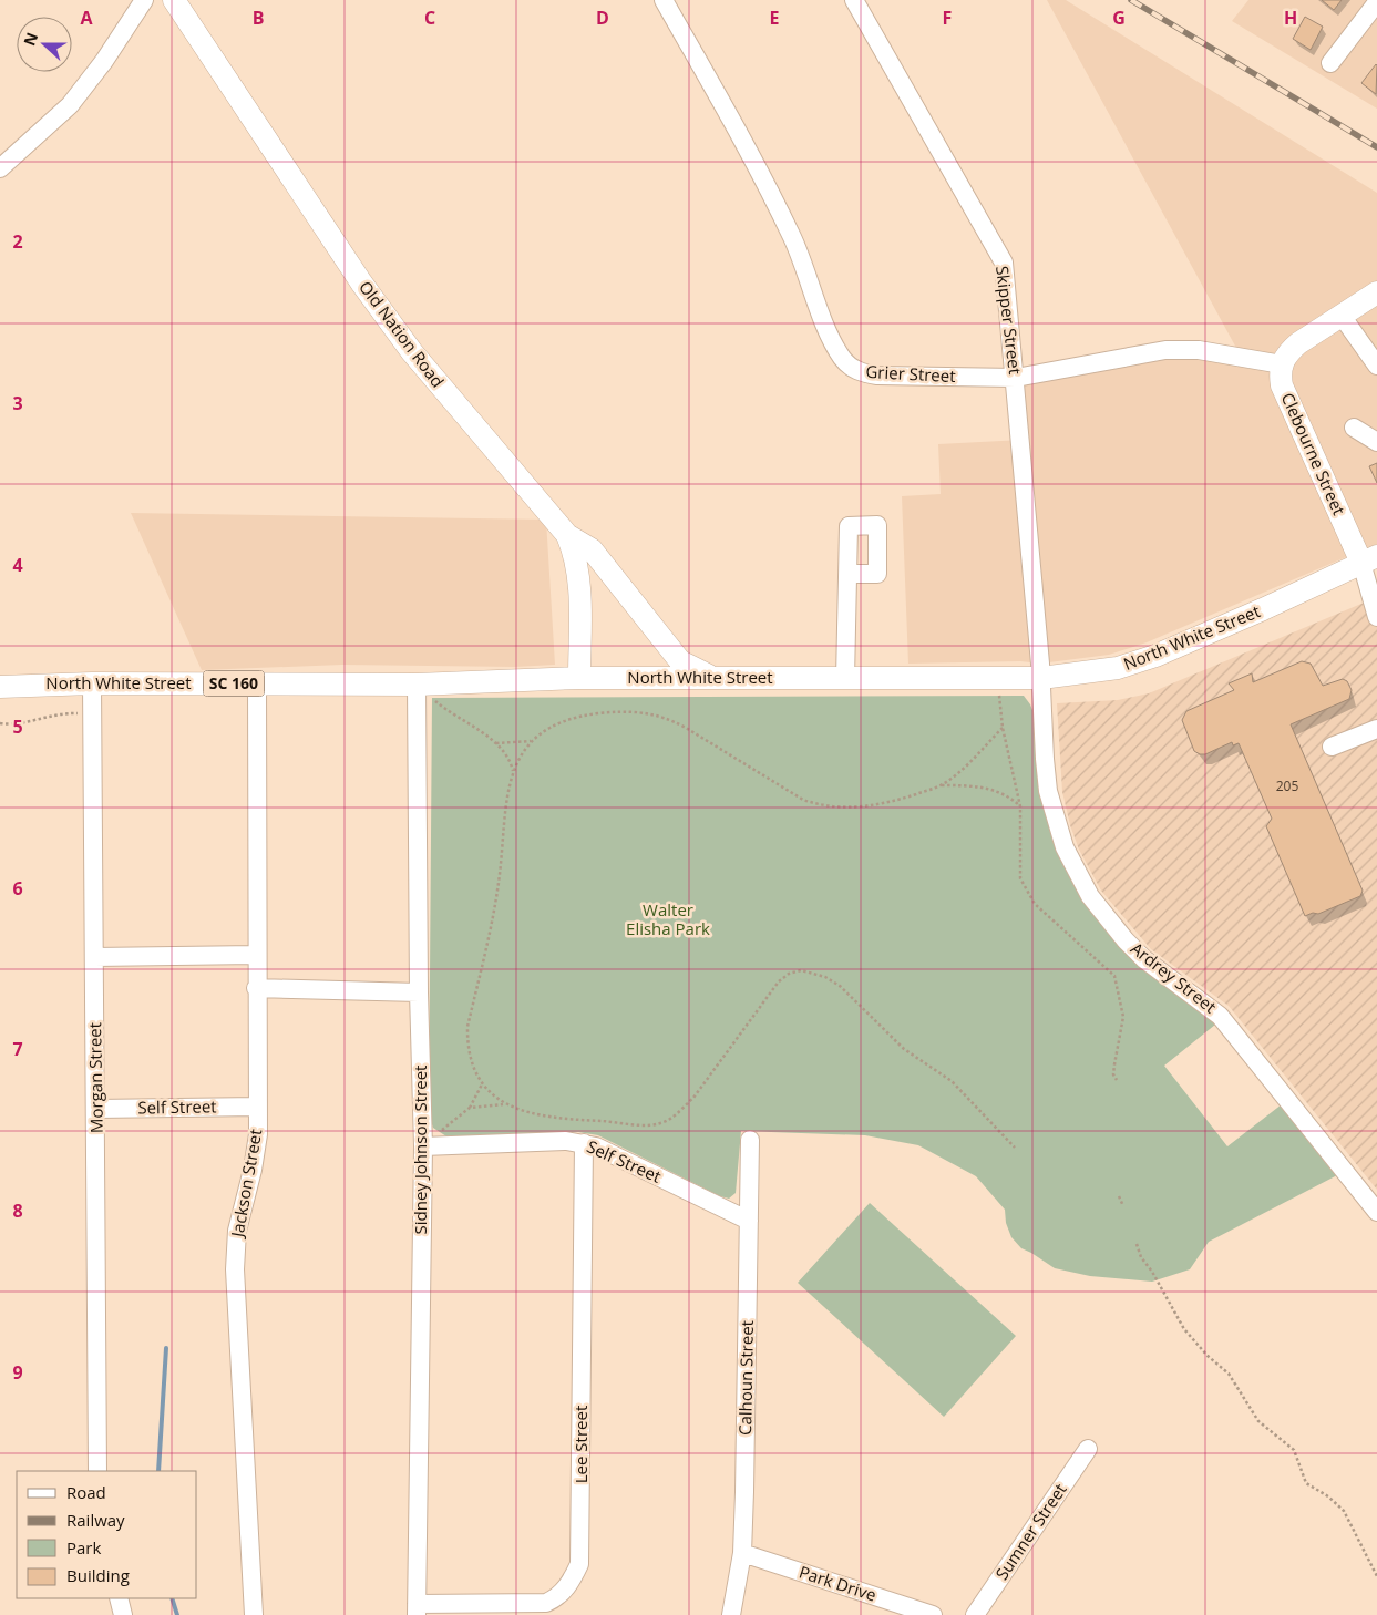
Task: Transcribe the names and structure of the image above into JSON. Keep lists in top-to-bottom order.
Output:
{
  "streets": {
    "main road": [
      "Old Nation Road",
      "Clebourne Street",
      "North White Street",
      "SC 160"
    ],
    "street": [
      "Skipper Street",
      "Grier Street",
      "Ardrey Street",
      "Morgan Street",
      "Self Street",
      "Sidney Johnson Street",
      "Jackson Street",
      "Calhoun Street",
      "Lee Street",
      "Sumner Street",
      "Park Drive"
    ]
  },
  "crossings": [
    ["Skipper Street", "Grier Street"],
    ["Skipper Street", "North White Street"],
    ["Skipper Street", "Ardrey Street"],
    ["Old Nation Road", "North White Street"],
    ["Grier Street", "Clebourne Street"],
    ["Clebourne Street", "North White Street"],
    ["North White Street", "Ardrey Street"],
    ["North White Street", "Morgan Street"],
    ["North White Street", "Sidney Johnson Street"],
    ["North White Street", "Jackson Street"],
    ["Morgan Street", "Self Street"],
    ["Self Street", "Sidney Johnson Street"],
    ["Self Street", "Jackson Street"],
    ["Self Street", "Calhoun Street"],
    ["Self Street", "Lee Street"],
    ["Sidney Johnson Street", "Lee Street"],
    ["Calhoun Street", "Park Drive"]
  ],
  "parks": ["Walter Elisha Park"],
  "house_numbers": ["205"],
  "legend": [
    "Road",
    "Railway",
    "Park",
    "Building"
  ],
  "north": "left",
  "grid": {
    "columns": [
      "A",
      "B",
      "C",
      "D",
      "E",
      "F",
      "G",
      "H"
    ],
    "rows": [
      "2",
      "3",
      "4",
      "5",
      "6",
      "7",
      "8",
      "9"
    ]
  }
}
